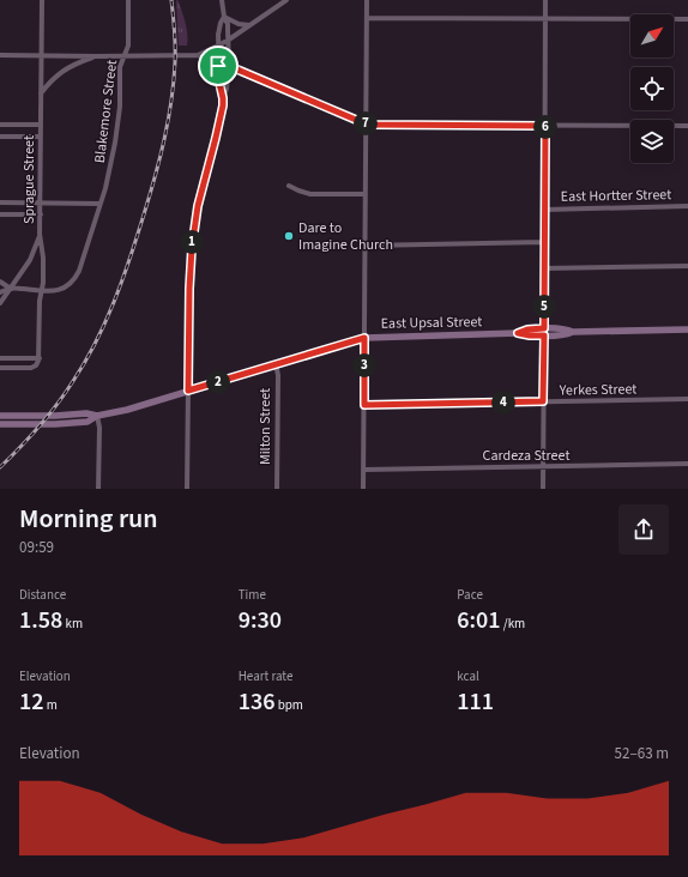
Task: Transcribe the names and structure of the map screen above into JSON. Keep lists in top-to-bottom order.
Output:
{
  "streets": {
    "street": [
      "Blakemore Street",
      "Sprague Street",
      "East Hortter Street",
      "East Upsal Street",
      "Yerkes Street",
      "Milton Street",
      "Cardeza Street"
    ]
  },
  "crossings": [
    ["Blakemore Street", "Sprague Street"],
    ["East Upsal Street", "Milton Street"]
  ],
  "places": ["Dare to Imagine Church"],
  "north": "top right",
  "page": {
    "pins": [
      "7",
      "6",
      "1",
      "5",
      "3",
      "2",
      "4"
    ],
    "heading": ["Morning run", "09:59"],
    "stats": [
      ["Distance", "1.58 km"],
      ["Time", "9:30"],
      ["Pace", "6:01 /km"],
      ["Elevation", "12 m"],
      ["Heart rate", "136 bpm"],
      ["kcal", "111"]
    ],
    "chart": ["Elevation", "52–63 m"]
  }
}
